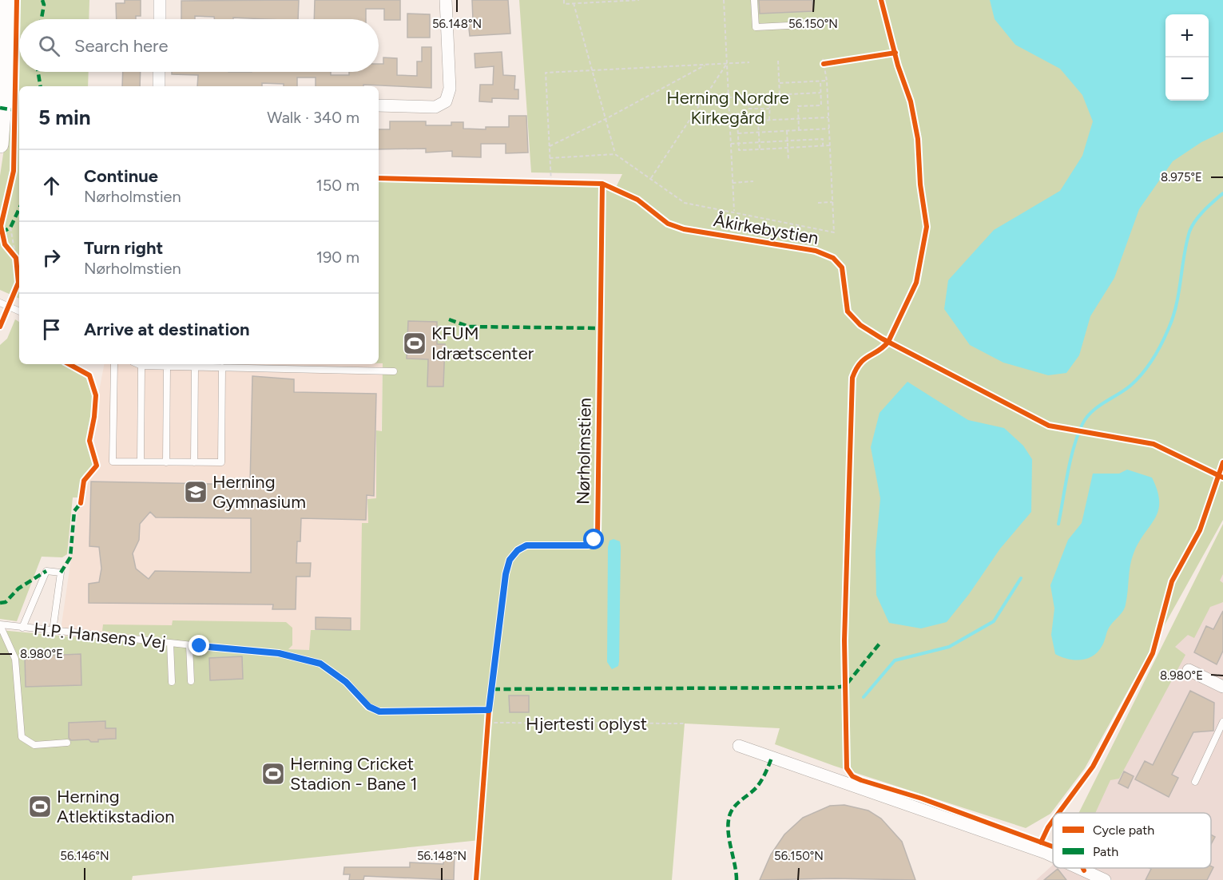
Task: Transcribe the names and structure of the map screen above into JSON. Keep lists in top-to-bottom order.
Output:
{
  "streets": {
    "lane": ["H.P. Hansens Vej"],
    "path": ["Hjertesti oplyst"],
    "cycle path": ["Åkirkebystien", "Nørholmstien"]
  },
  "parks": ["Herning Nordre Kirkegård"],
  "places": {
    "sports": ["KFUM Idrætscenter", "Herning Cricket Stadion - Bane 1", "Herning Atlektikstadion"],
    "school or university": ["Herning Gymnasium"]
  },
  "legend": ["Cycle path", "Path"],
  "page": {
    "map_buttons": ["+", "−"],
    "search": "Search here",
    "heading": ["5 min", "Walk · 340 m"],
    "list": [
      ["Continue", "Nørholmstien", "150 m"],
      ["Turn right", "Nørholmstien", "190 m"],
      "Arrive at destination"
    ]
  },
  "coordinates": [
    "56.148°N",
    "56.150°N",
    "8.975°E",
    "8.980°E",
    "56.146°N"
  ]
}
